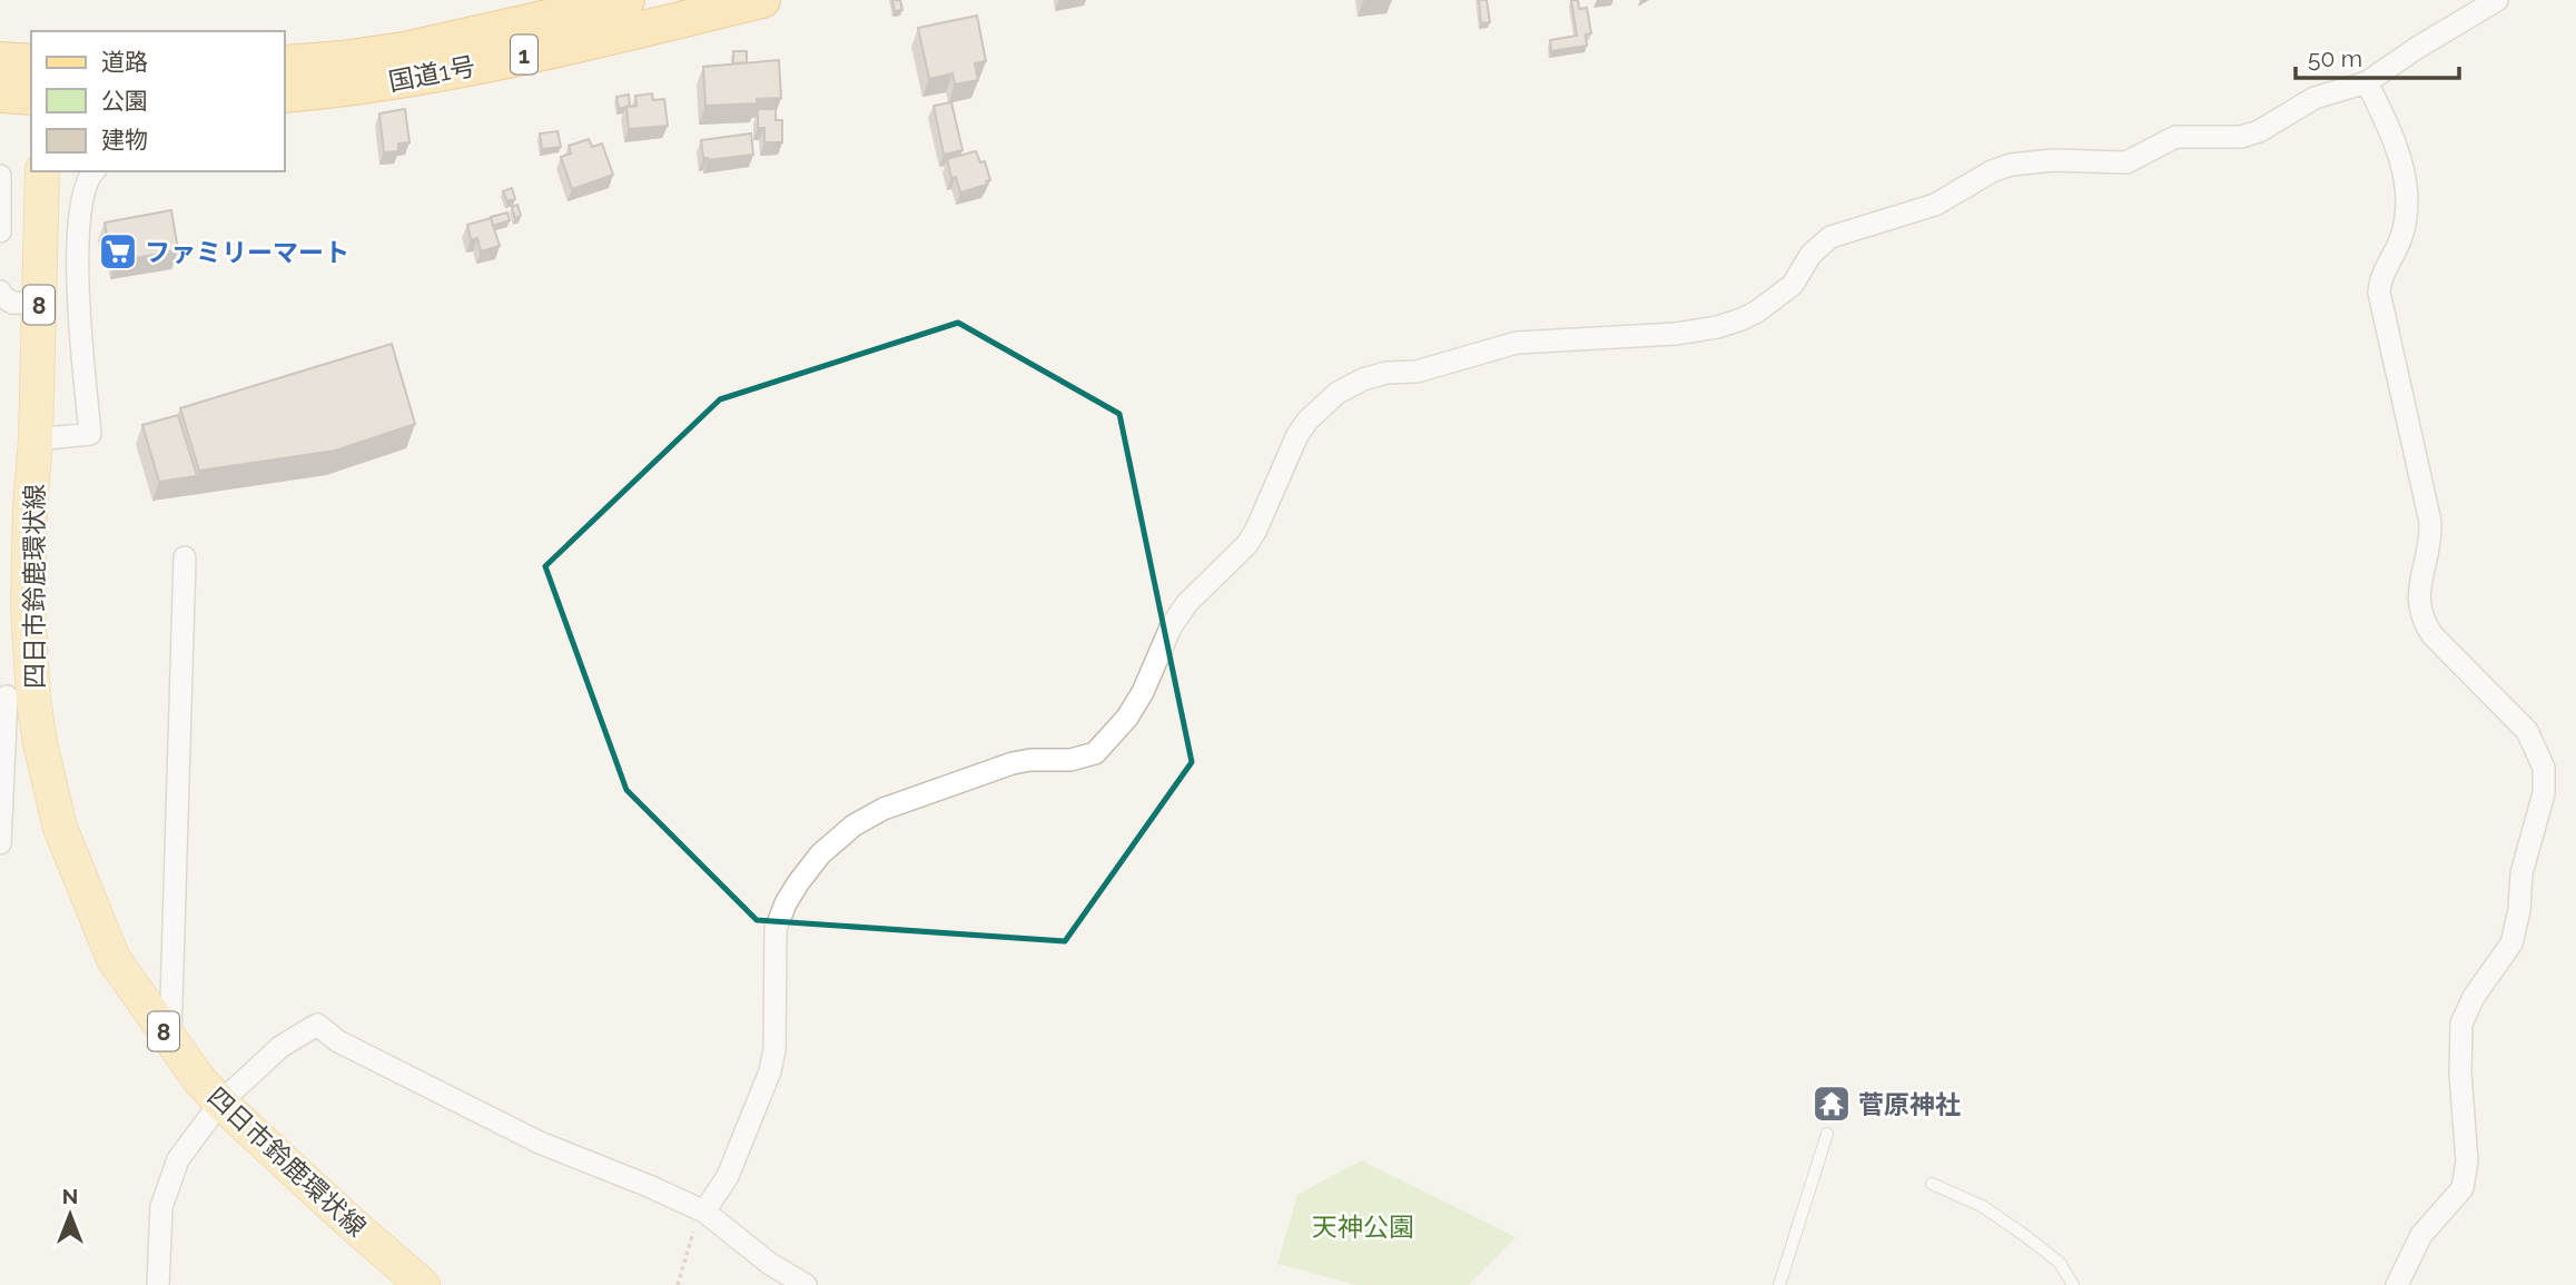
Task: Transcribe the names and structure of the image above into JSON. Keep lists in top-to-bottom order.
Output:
{
  "streets": {
    "highway": ["1", "国道1号"],
    "main road": ["8", "四日市鈴鹿環状線"]
  },
  "parks": ["天神公園"],
  "places": {
    "supermarket": ["ファミリーマート"],
    "temple": ["菅原神社"]
  },
  "legend": ["道路", "公園", "建物"],
  "scale_bar": "50 m",
  "north": "top"
}
